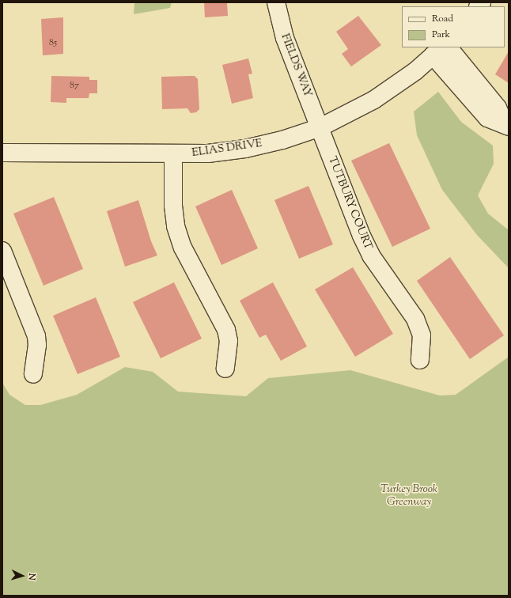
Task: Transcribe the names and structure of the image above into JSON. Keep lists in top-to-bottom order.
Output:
{
  "streets": {
    "street": ["FIELDS WAY", "ELIAS DRIVE", "TUTBURY COURT"]
  },
  "crossings": [
    ["FIELDS WAY", "ELIAS DRIVE"],
    ["FIELDS WAY", "TUTBURY COURT"],
    ["ELIAS DRIVE", "TUTBURY COURT"]
  ],
  "parks": ["Turkey Brook Greenway"],
  "house_numbers": ["85", "87"],
  "legend": ["Road", "Park"],
  "north": "right"
}
